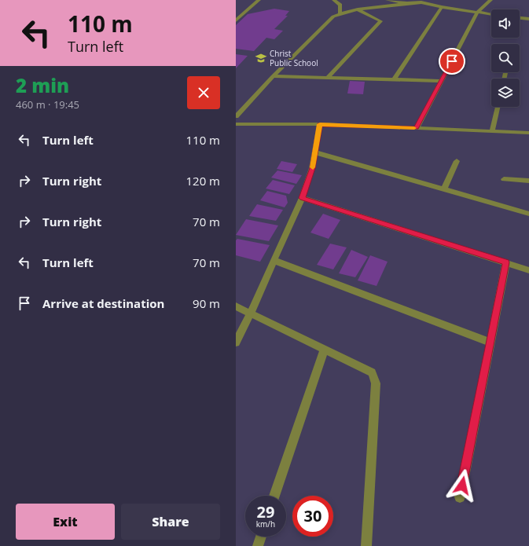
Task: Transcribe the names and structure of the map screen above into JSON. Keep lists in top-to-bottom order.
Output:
{
  "places": {
    "school or university": ["Christ Public School"]
  },
  "page": {
    "turn": ["110 m", "Turn left"],
    "heading": ["2 min", "460 m · 19:45"],
    "list": [
      {
        "name": "Turn left",
        "value": "110 m"
      },
      {
        "name": "Turn right",
        "value": "120 m"
      },
      {
        "name": "Turn right",
        "value": "70 m"
      },
      {
        "name": "Turn left",
        "value": "70 m"
      },
      {
        "name": "Arrive at destination",
        "value": "90 m"
      }
    ],
    "speed": "29 km/h",
    "limit": "30",
    "buttons": ["Exit", "Share"]
  }
}
